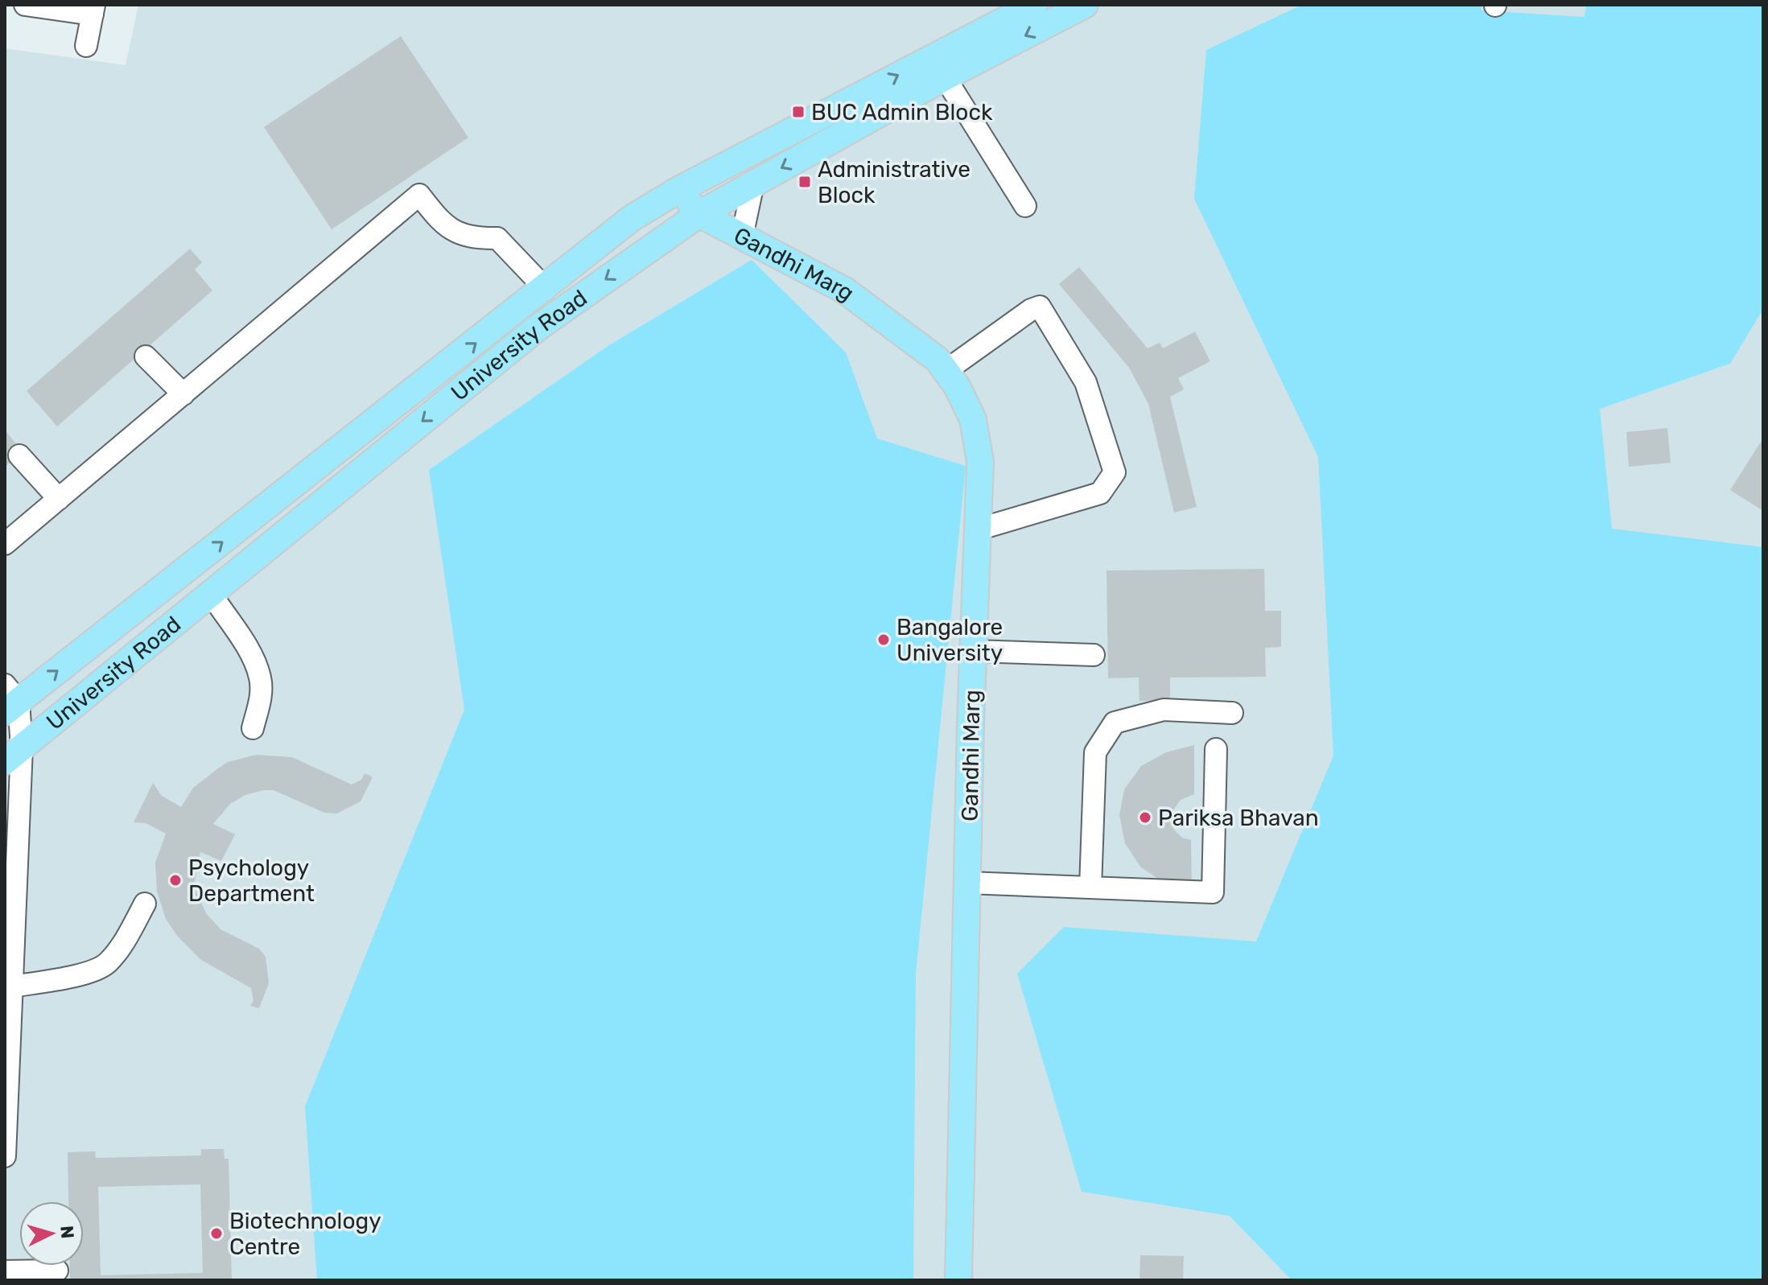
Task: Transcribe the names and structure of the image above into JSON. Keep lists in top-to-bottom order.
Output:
{
  "streets": {
    "main road": ["Gandhi Marg", "University Road"]
  },
  "crossings": [
    ["Gandhi Marg", "University Road"]
  ],
  "places": {
    "transit": ["BUC Admin Block", "Administrative Block"],
    "other": [
      "Bangalore University",
      "Pariksa Bhavan",
      "Psychology Department",
      "Biotechnology Centre"
    ]
  },
  "north": "right"
}
